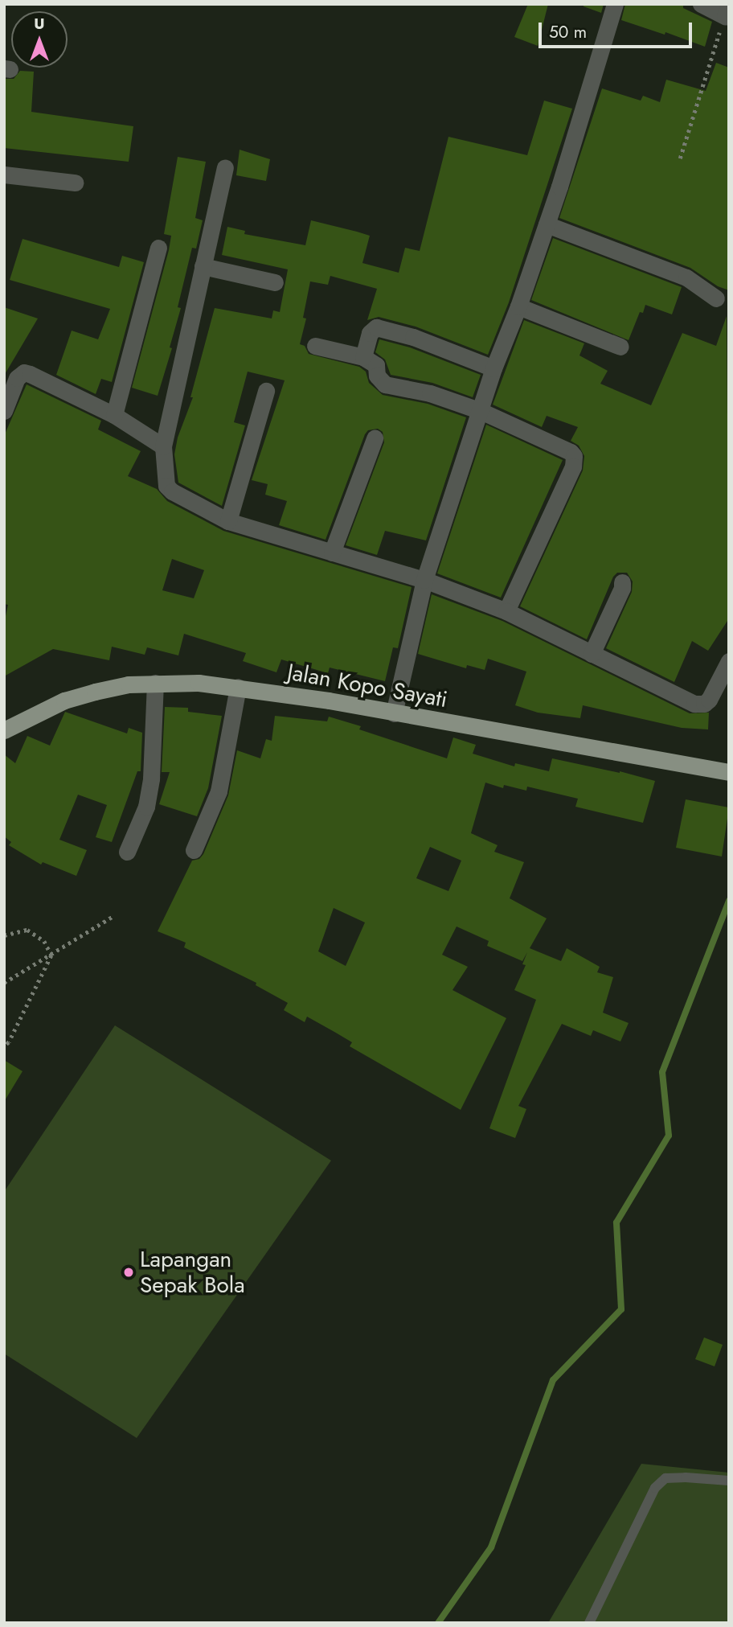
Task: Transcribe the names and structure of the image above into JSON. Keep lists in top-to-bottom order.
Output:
{
  "streets": {
    "main road": ["Jalan Kopo Sayati"]
  },
  "places": ["Lapangan Sepak Bola"],
  "scale_bar": "50 m",
  "north": "top"
}
